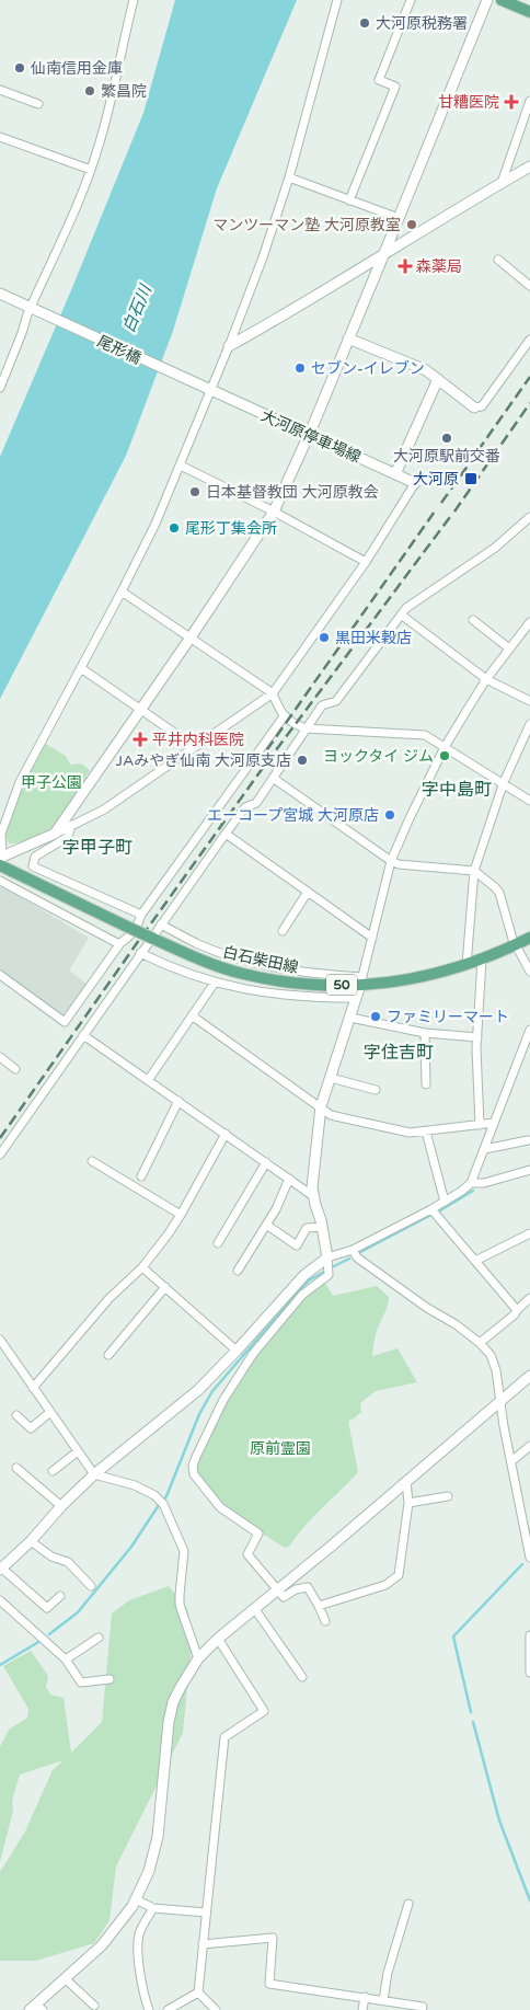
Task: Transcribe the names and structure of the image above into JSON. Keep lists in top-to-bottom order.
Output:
{
  "streets": {
    "main road": ["白石柴田線", "50"],
    "street": ["尾形橋", "大河原停車場線"]
  },
  "crossings": [
    ["尾形橋", "大河原停車場線"]
  ],
  "districts": ["字中島町", "字甲子町", "字住吉町"],
  "water": ["白石川"],
  "parks": ["甲子公園", "原前霊園"],
  "places": {
    "other": [
      "大河原税務署",
      "仙南信用金庫",
      "繁昌院",
      "マンツーマン塾 大河原教室",
      "セブン-イレブン",
      "大河原駅前交番",
      "日本基督教団 大河原教会",
      "尾形丁集会所",
      "黒田米穀店",
      "ヨックタイ ジム",
      "JAみやぎ仙南 大河原支店",
      "エーコープ宮城 大河原店",
      "ファミリーマート"
    ],
    "health": ["甘糟医院", "森薬局", "平井内科医院"],
    "transit": ["大河原"]
  }
}
